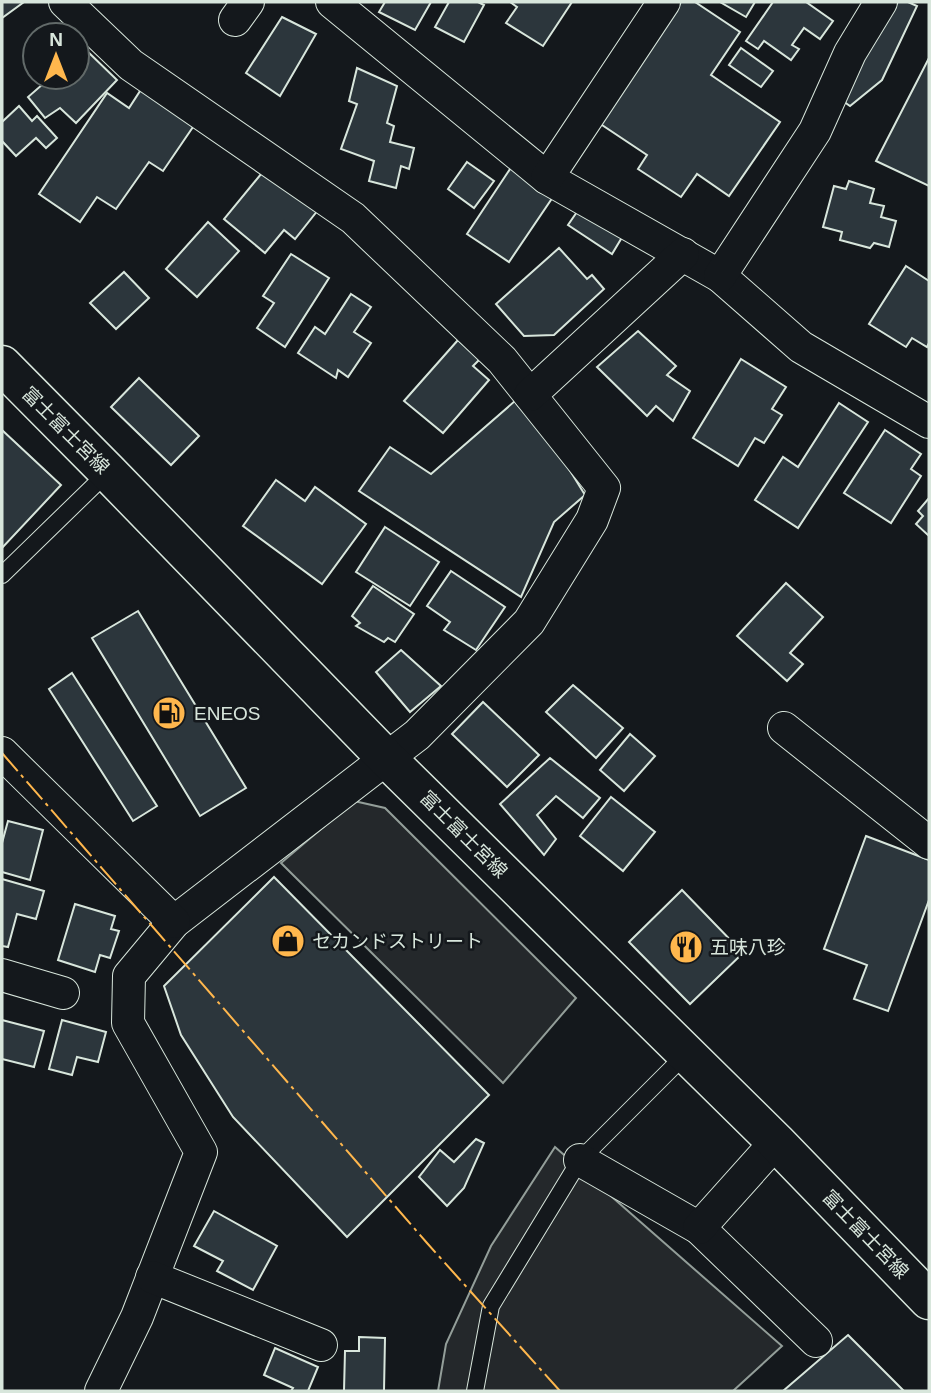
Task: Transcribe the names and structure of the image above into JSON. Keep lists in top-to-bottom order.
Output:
{
  "streets": {
    "main road": ["富士富士宮線"]
  },
  "places": {
    "fuel station": ["ENEOS"],
    "shop": ["セカンドストリート"],
    "restaurant": ["五味八珍"]
  },
  "north": "top"
}
